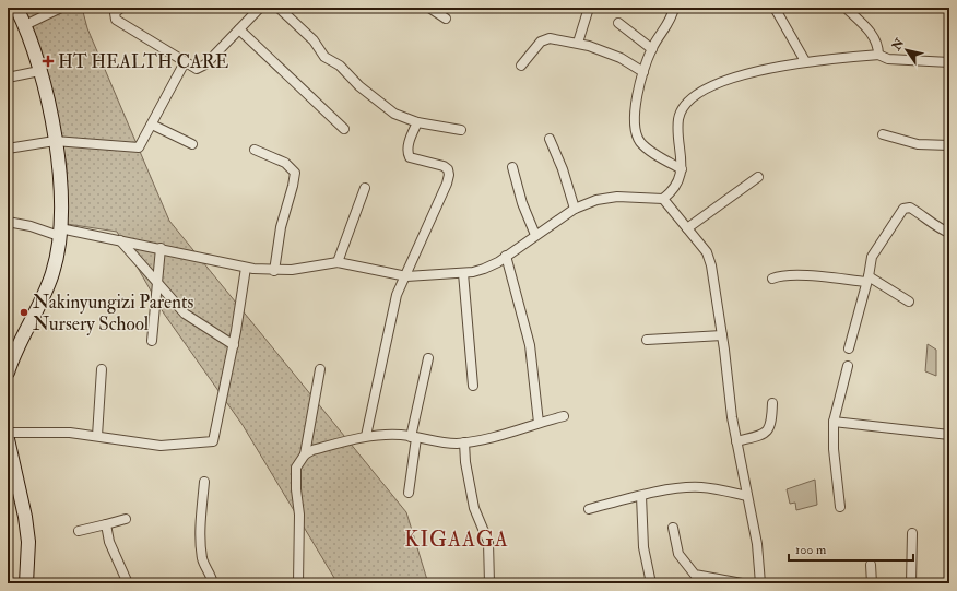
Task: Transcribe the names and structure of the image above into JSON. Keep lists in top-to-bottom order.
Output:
{
  "districts": ["KIGAAGA"],
  "places": {
    "health": ["HT HEALTH CARE"],
    "other": ["Nakinyungizi Parents Nursery School"]
  },
  "scale_bar": "100 m",
  "north": "top left"
}
